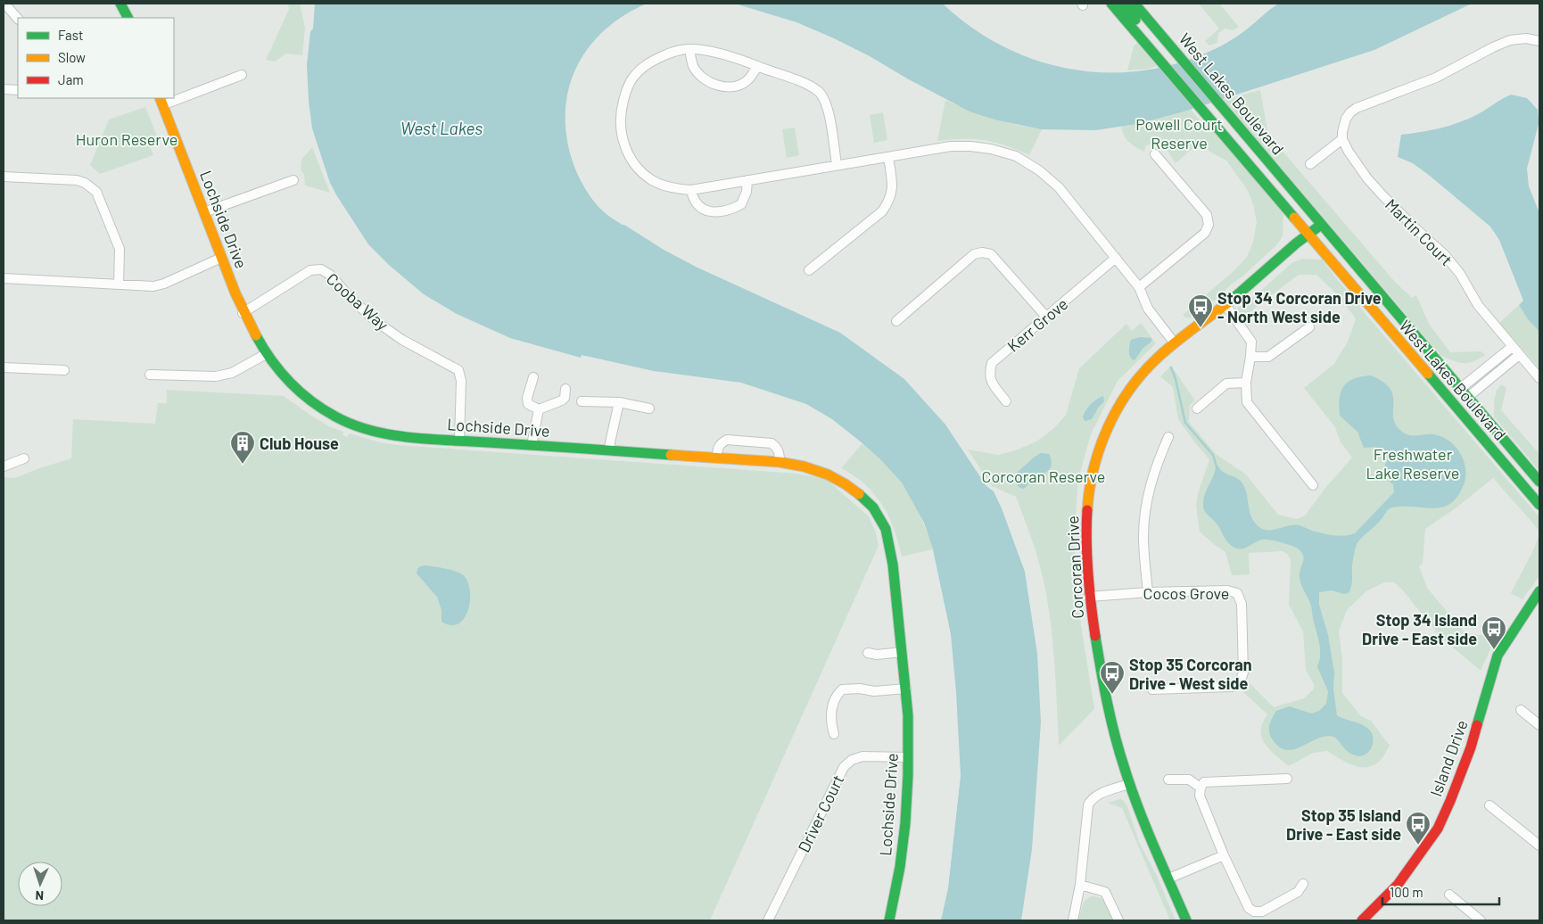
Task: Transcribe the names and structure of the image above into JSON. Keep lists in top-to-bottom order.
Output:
{
  "streets": {
    "street": [
      "West Lakes Boulevard",
      "Lochside Drive",
      "Martin Court",
      "Cooba Way",
      "Kerr Grove",
      "Corcoran Drive",
      "Cocos Grove",
      "Island Drive",
      "Driver Court"
    ]
  },
  "crossings": [
    ["West Lakes Boulevard", "Corcoran Drive"],
    ["Lochside Drive", "Cooba Way"],
    ["Lochside Drive", "Driver Court"],
    ["Corcoran Drive", "Cocos Grove"]
  ],
  "water": ["West Lakes"],
  "parks": [
    "Powell Court Reserve",
    "Huron Reserve",
    "Freshwater Lake Reserve",
    "Corcoran Reserve"
  ],
  "places": {
    "bus stop": [
      "Stop 34 Corcoran Drive - North West side",
      "Stop 34 Island Drive - East side",
      "Stop 35 Corcoran Drive - West side",
      "Stop 35 Island Drive - East side"
    ],
    "building": ["Club House"]
  },
  "legend": ["Fast", "Slow", "Jam"],
  "scale_bar": "100 m",
  "north": "bottom"
}
